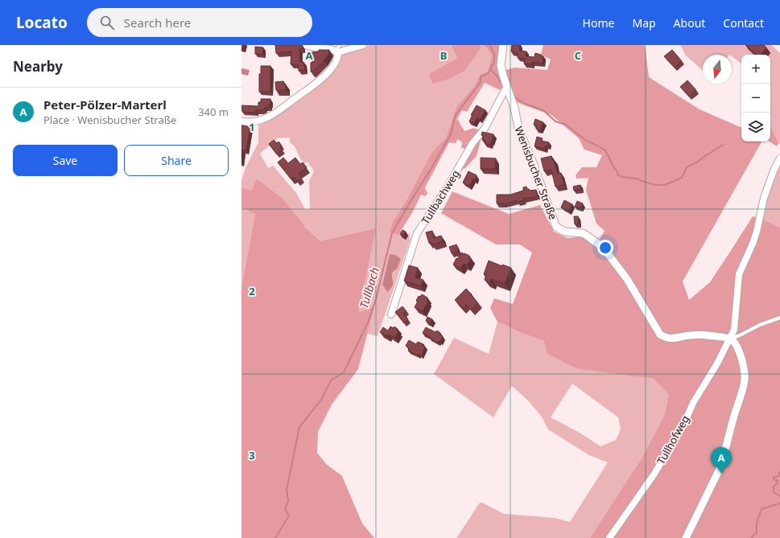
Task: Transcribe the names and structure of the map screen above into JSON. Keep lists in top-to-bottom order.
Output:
{
  "streets": {
    "street": ["Wenisbucher Straße", "Tullbachweg", "Tullhofweg"]
  },
  "crossings": [
    ["Wenisbucher Straße", "Tullbachweg"],
    ["Wenisbucher Straße", "Tullhofweg"]
  ],
  "water": ["Tullbach"],
  "north": "bottom",
  "page": {
    "header": "Locato",
    "search": "Search here",
    "nav": [
      "Home",
      "Map",
      "About",
      "Contact"
    ],
    "heading": "Nearby",
    "map_buttons": ["+", "−"],
    "list": [
      {
        "mark": "A",
        "name": "Peter-Pölzer-Marterl",
        "note": "Place · Wenisbucher Straße",
        "value": "340 m"
      }
    ],
    "buttons": ["Save", "Share"],
    "pins": "A"
  },
  "grid": {
    "columns": ["A", "B", "C"],
    "rows": ["1", "2", "3"]
  }
}
